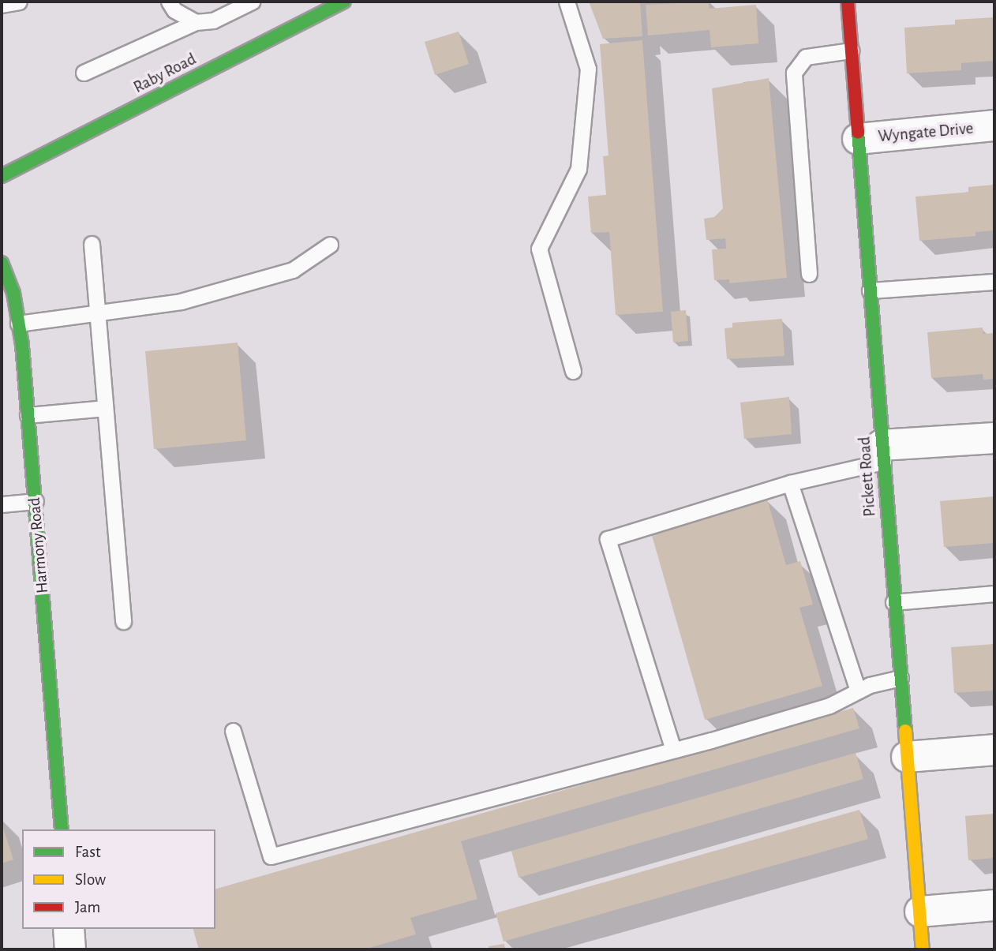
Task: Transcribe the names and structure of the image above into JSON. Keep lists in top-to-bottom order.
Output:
{
  "streets": {
    "street": [
      "Raby Road",
      "Wyngate Drive",
      "Pickett Road",
      "Harmony Road"
    ]
  },
  "crossings": [
    ["Wyngate Drive", "Pickett Road"]
  ],
  "legend": ["Fast", "Slow", "Jam"]
}
